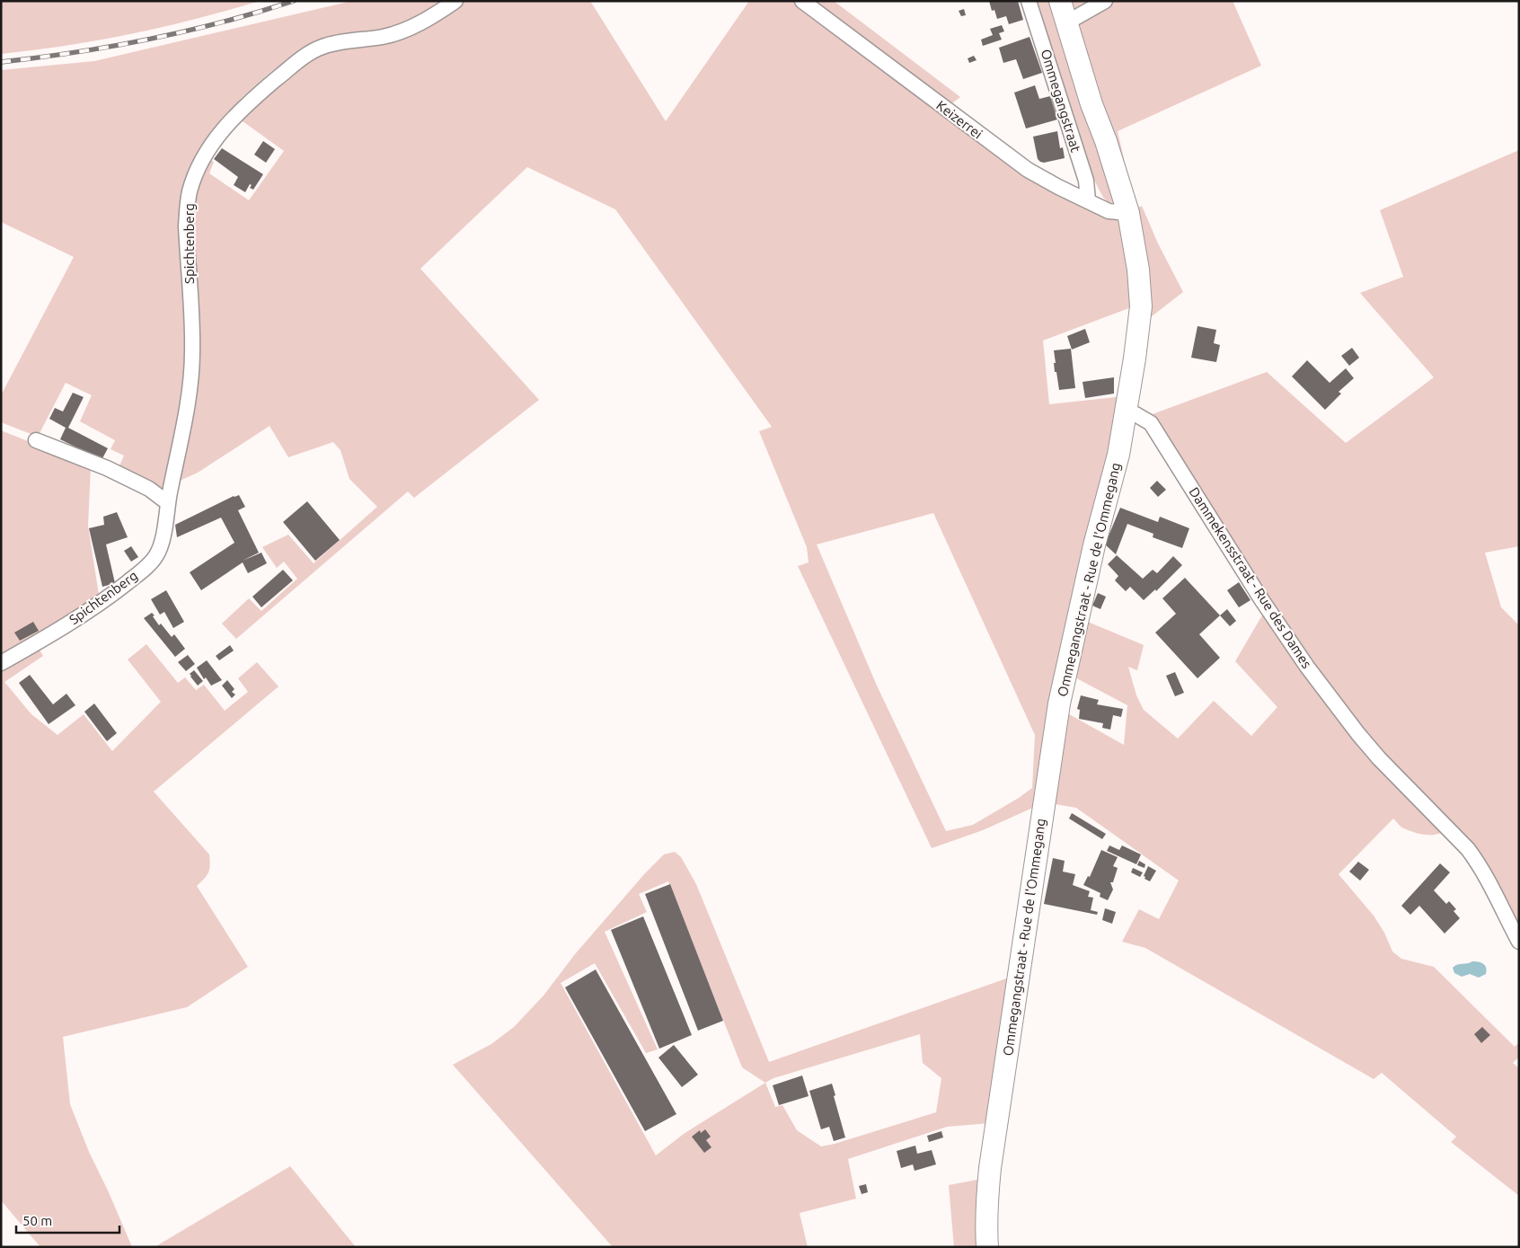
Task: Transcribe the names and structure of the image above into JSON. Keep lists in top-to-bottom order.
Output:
{
  "streets": {
    "main road": ["Ommegangstraat - Rue de l'Ommegang"],
    "street": [
      "Ommegangstraat",
      "Keizerrei",
      "Spichtenberg",
      "Dammekensstraat - Rue des Dames"
    ]
  },
  "crossings": [
    ["Ommegangstraat", "Keizerrei"],
    ["Keizerrei", "Ommegangstraat - Rue de l'Ommegang"],
    ["Dammekensstraat - Rue des Dames", "Ommegangstraat - Rue de l'Ommegang"]
  ],
  "scale_bar": "50 m"
}
